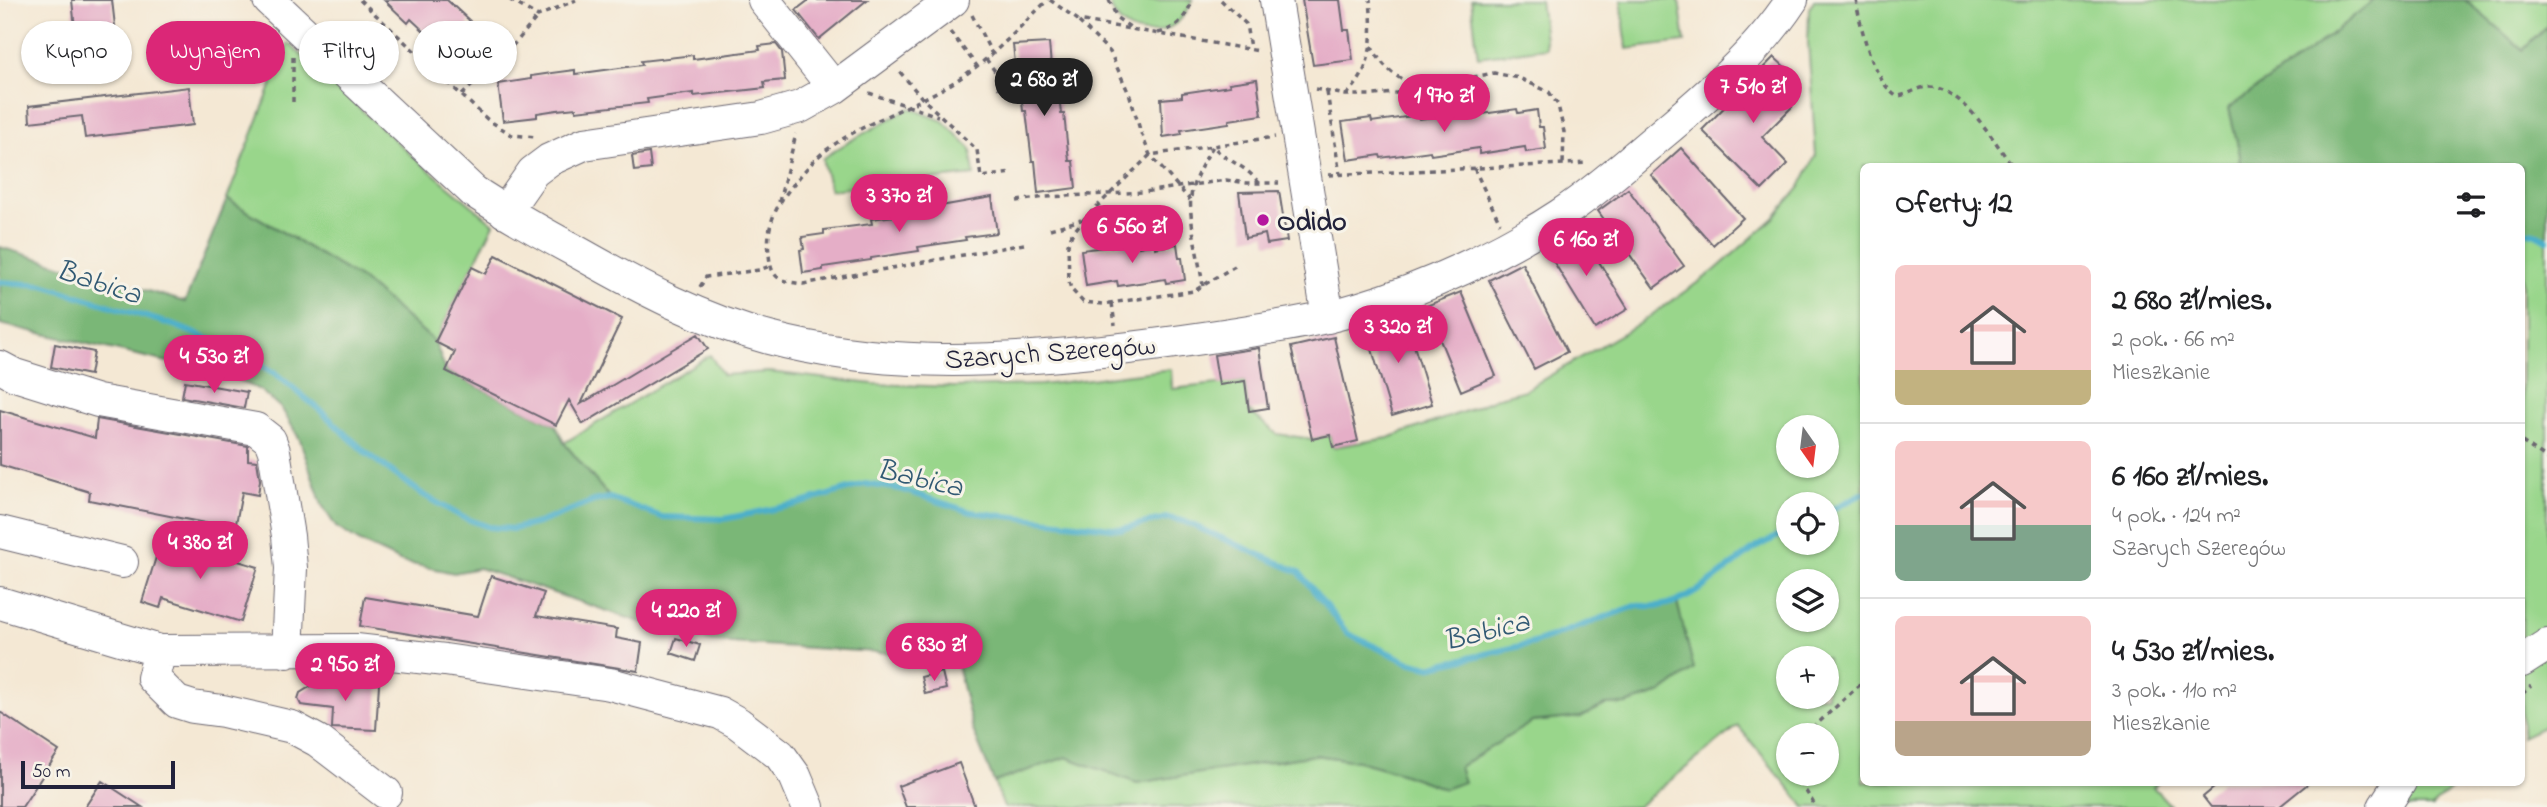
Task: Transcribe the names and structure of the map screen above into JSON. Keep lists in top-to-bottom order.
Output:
{
  "streets": {
    "street": ["Szarych Szeregów"]
  },
  "water": ["Babica"],
  "places": ["Odido"],
  "scale_bar": "50 m",
  "north": "bottom",
  "page": {
    "chip": [
      "Kupno",
      "Wynajem",
      "Filtry",
      "Nowe"
    ],
    "price": [
      "2 680 zł",
      "7 510 zł",
      "1 970 zł",
      "3 370 zł",
      "6 560 zł",
      "6 160 zł",
      "3 320 zł",
      "4 530 zł",
      "4 380 zł",
      "4 220 zł",
      "6 830 zł",
      "2 950 zł"
    ],
    "heading": "Oferty: 12",
    "list": [
      {
        "name": "2 680 zł/mies.",
        "note": "2 pok. · 66 m² · Mieszkanie"
      },
      {
        "name": "6 160 zł/mies.",
        "note": "4 pok. · 124 m² · Szarych Szeregów"
      },
      {
        "name": "4 530 zł/mies.",
        "note": "3 pok. · 110 m² · Mieszkanie"
      }
    ],
    "map_buttons": ["+", "−"],
    "scale": "50 m"
  }
}
